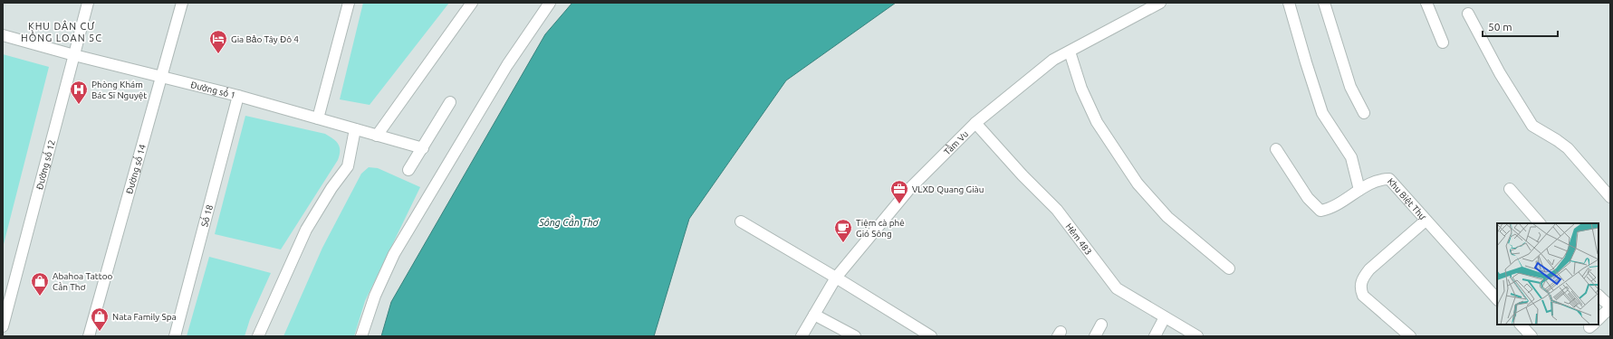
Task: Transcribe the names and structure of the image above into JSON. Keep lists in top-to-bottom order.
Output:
{
  "streets": {
    "street": [
      "Đường số 1",
      "Tầm Vu",
      "Đường số 12",
      "Đường số 14",
      "Khu Biệt Thự",
      "Số 18",
      "Hẻm 483"
    ]
  },
  "crossings": [
    ["Đường số 1", "Đường số 12"],
    ["Đường số 1", "Đường số 14"],
    ["Đường số 1", "Số 18"],
    ["Tầm Vu", "Hẻm 483"]
  ],
  "districts": ["KHU DÂN CƯ HỒNG LOAN 5C"],
  "water": ["Sông Cần Thơ"],
  "places": {
    "hotel": ["Gia Bảo Tây Đô 4"],
    "hospital": ["Phòng Khám Bác Sĩ Nguyệt"],
    "office": ["VLXD Quang Giàu"],
    "cafe": ["Tiệm cà phê Gió Sông"],
    "shop": ["Abahoa Tattoo Cần Thơ", "Nata Family Spa"]
  },
  "scale_bar": "50 m"
}
